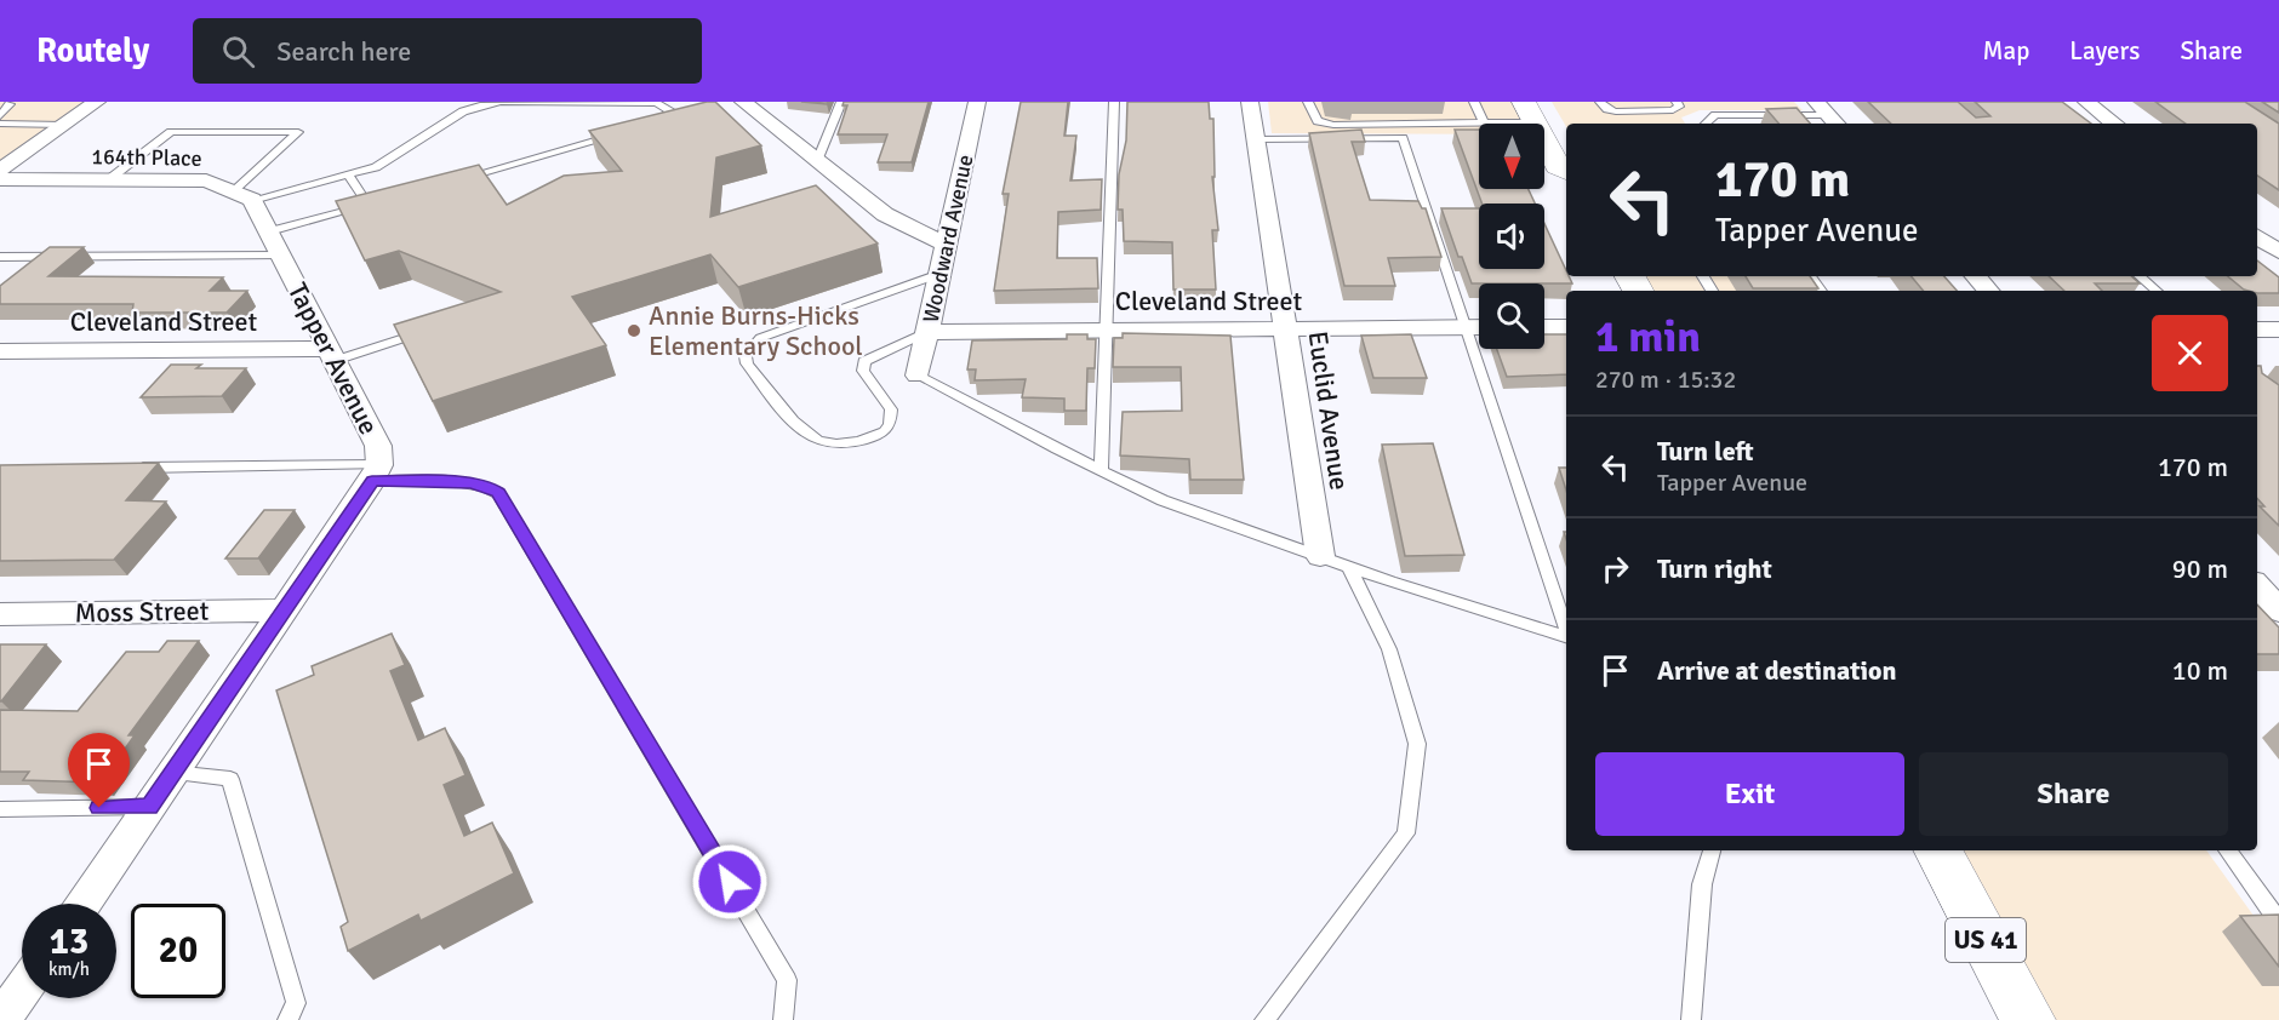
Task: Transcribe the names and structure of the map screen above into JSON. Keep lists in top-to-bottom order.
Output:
{
  "streets": {
    "main road": ["US 41"],
    "street": [
      "164th Place",
      "Woodward Avenue",
      "Cleveland Street",
      "Tapper Avenue",
      "Euclid Avenue",
      "Moss Street"
    ]
  },
  "crossings": [
    ["Woodward Avenue", "Cleveland Street"],
    ["Cleveland Street", "Tapper Avenue"],
    ["Cleveland Street", "Euclid Avenue"]
  ],
  "places": ["Annie Burns-Hicks Elementary School"],
  "north": "bottom",
  "page": {
    "header": "Routely",
    "search": "Search here",
    "nav": ["Map", "Layers", "Share"],
    "turn": ["170 m", "Tapper Avenue"],
    "heading": ["1 min", "270 m · 15:32"],
    "list": [
      {
        "name": "Turn left",
        "note": "Tapper Avenue",
        "value": "170 m"
      },
      {
        "name": "Turn right",
        "value": "90 m"
      },
      {
        "name": "Arrive at destination",
        "value": "10 m"
      }
    ],
    "buttons": ["Exit", "Share"],
    "speed": "13 km/h",
    "limit": "20"
  }
}
